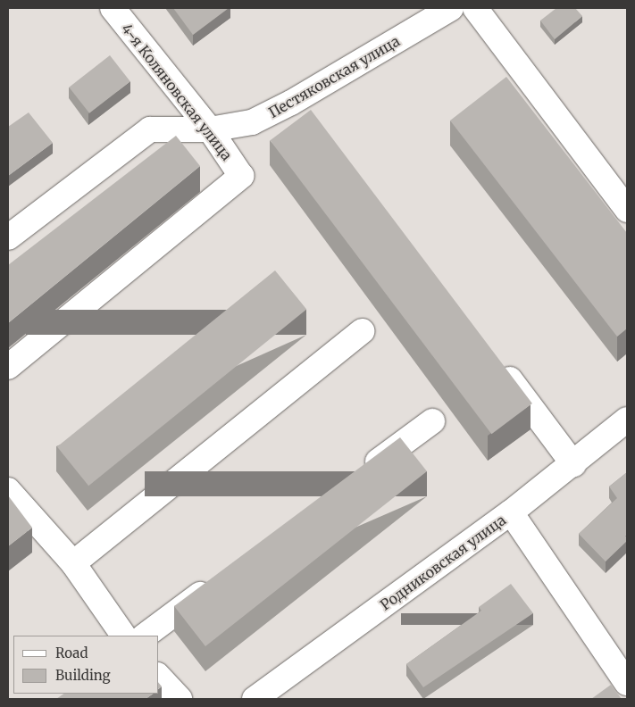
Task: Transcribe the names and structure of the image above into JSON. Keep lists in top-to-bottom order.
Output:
{
  "streets": {
    "street": ["Пестяковская улица", "4-я Коляновская улица", "Родниковская улица"]
  },
  "crossings": [
    ["Пестяковская улица", "4-я Коляновская улица"]
  ],
  "legend": ["Road", "Building"]
}
